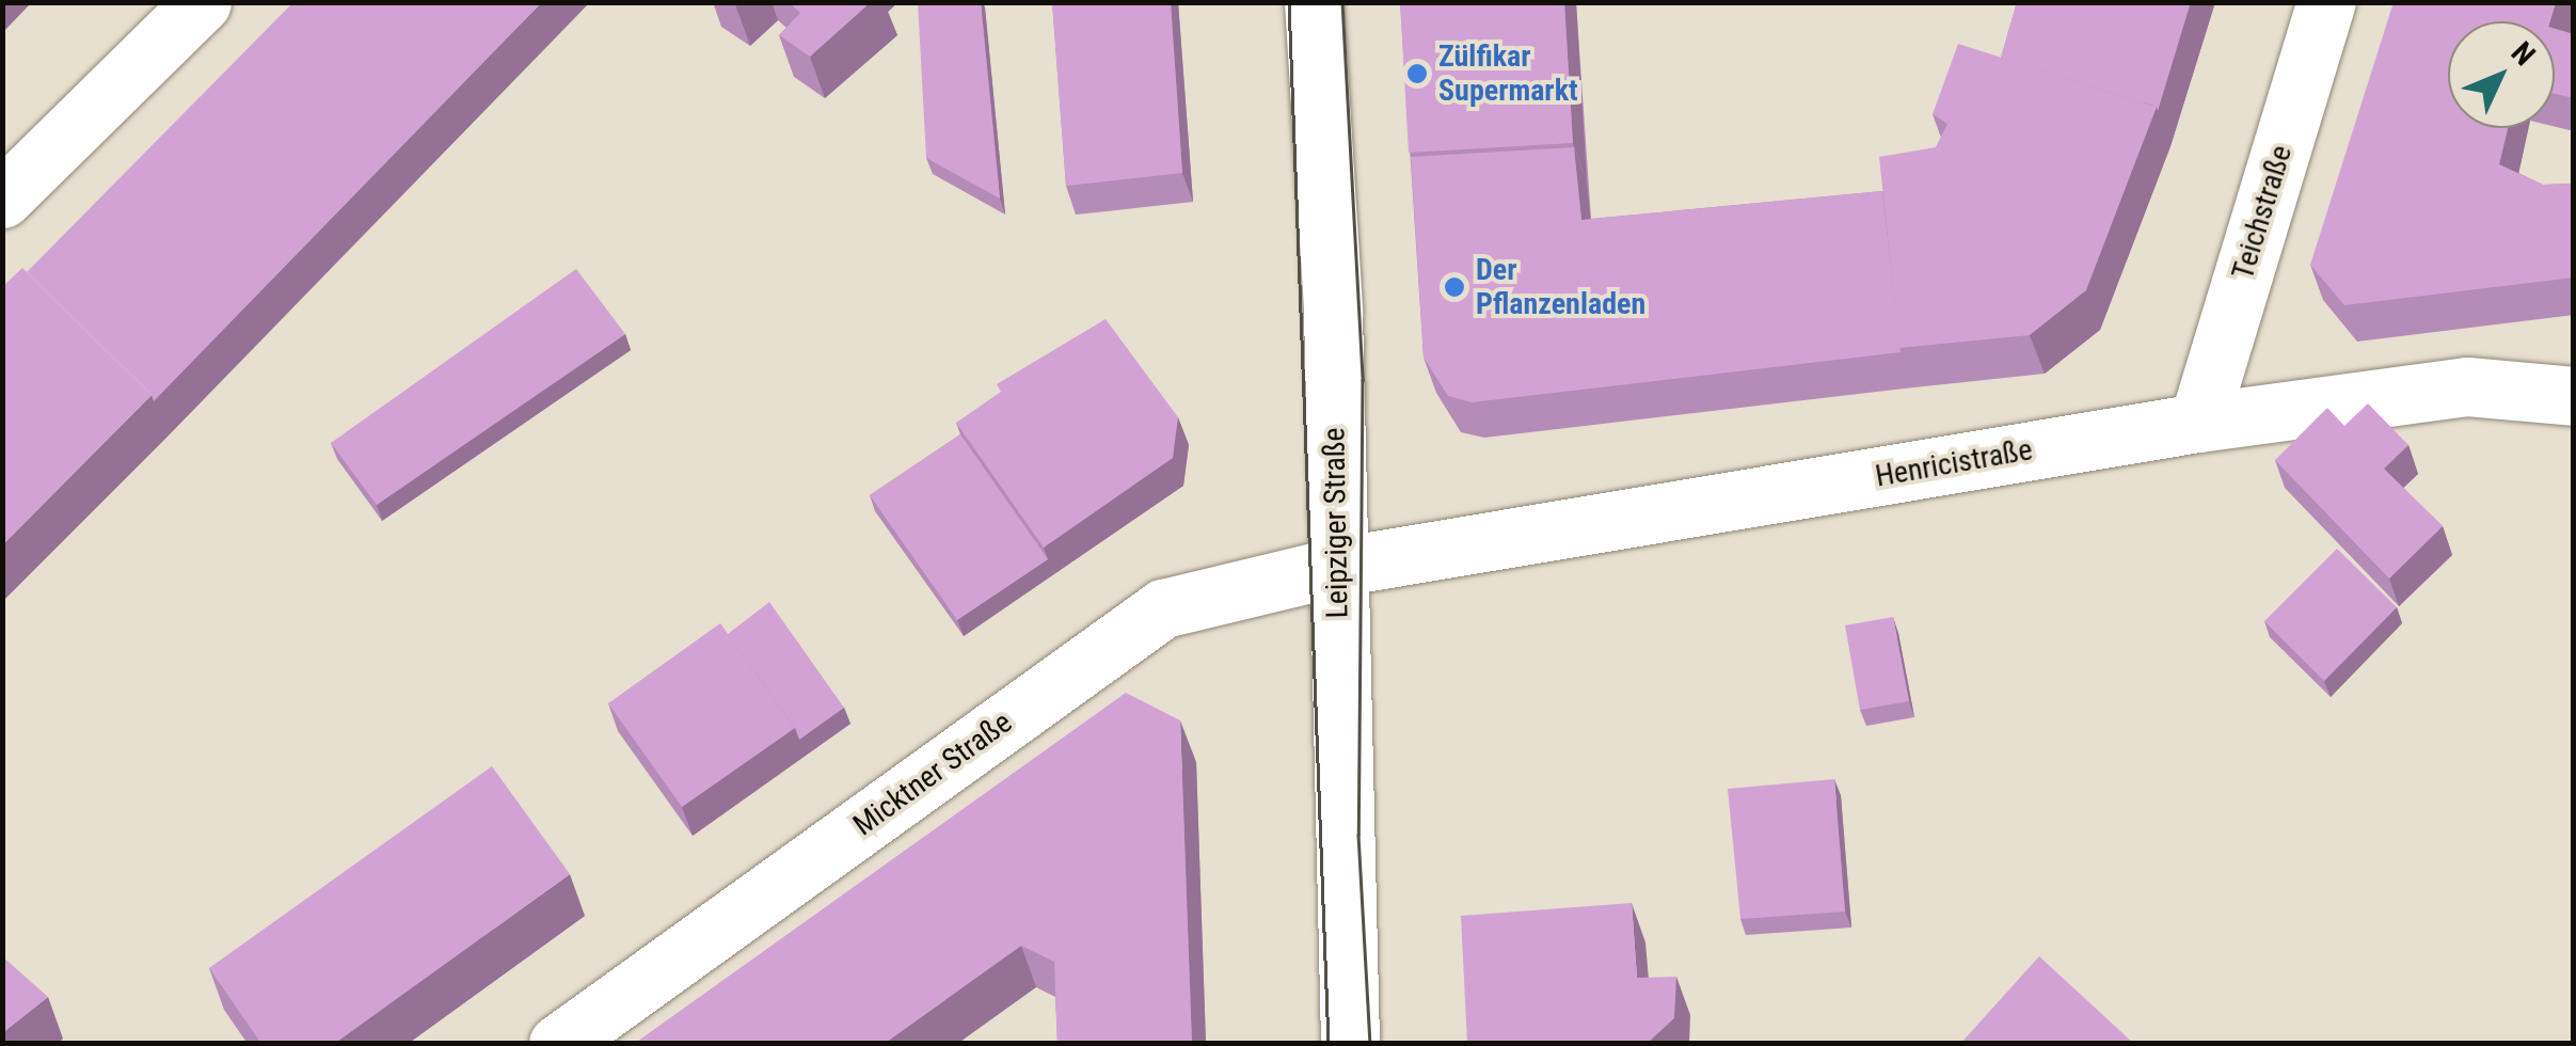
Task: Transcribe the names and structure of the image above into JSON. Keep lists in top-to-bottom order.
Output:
{
  "streets": {
    "street": [
      "Teichstraße",
      "Henricistraße",
      "Leipziger Straße",
      "Micktner Straße"
    ]
  },
  "crossings": [
    ["Teichstraße", "Henricistraße"],
    ["Henricistraße", "Leipziger Straße"],
    ["Henricistraße", "Micktner Straße"],
    ["Leipziger Straße", "Micktner Straße"]
  ],
  "places": ["Zülfikar Supermarkt", "Der Pflanzenladen"],
  "north": "top right"
}
